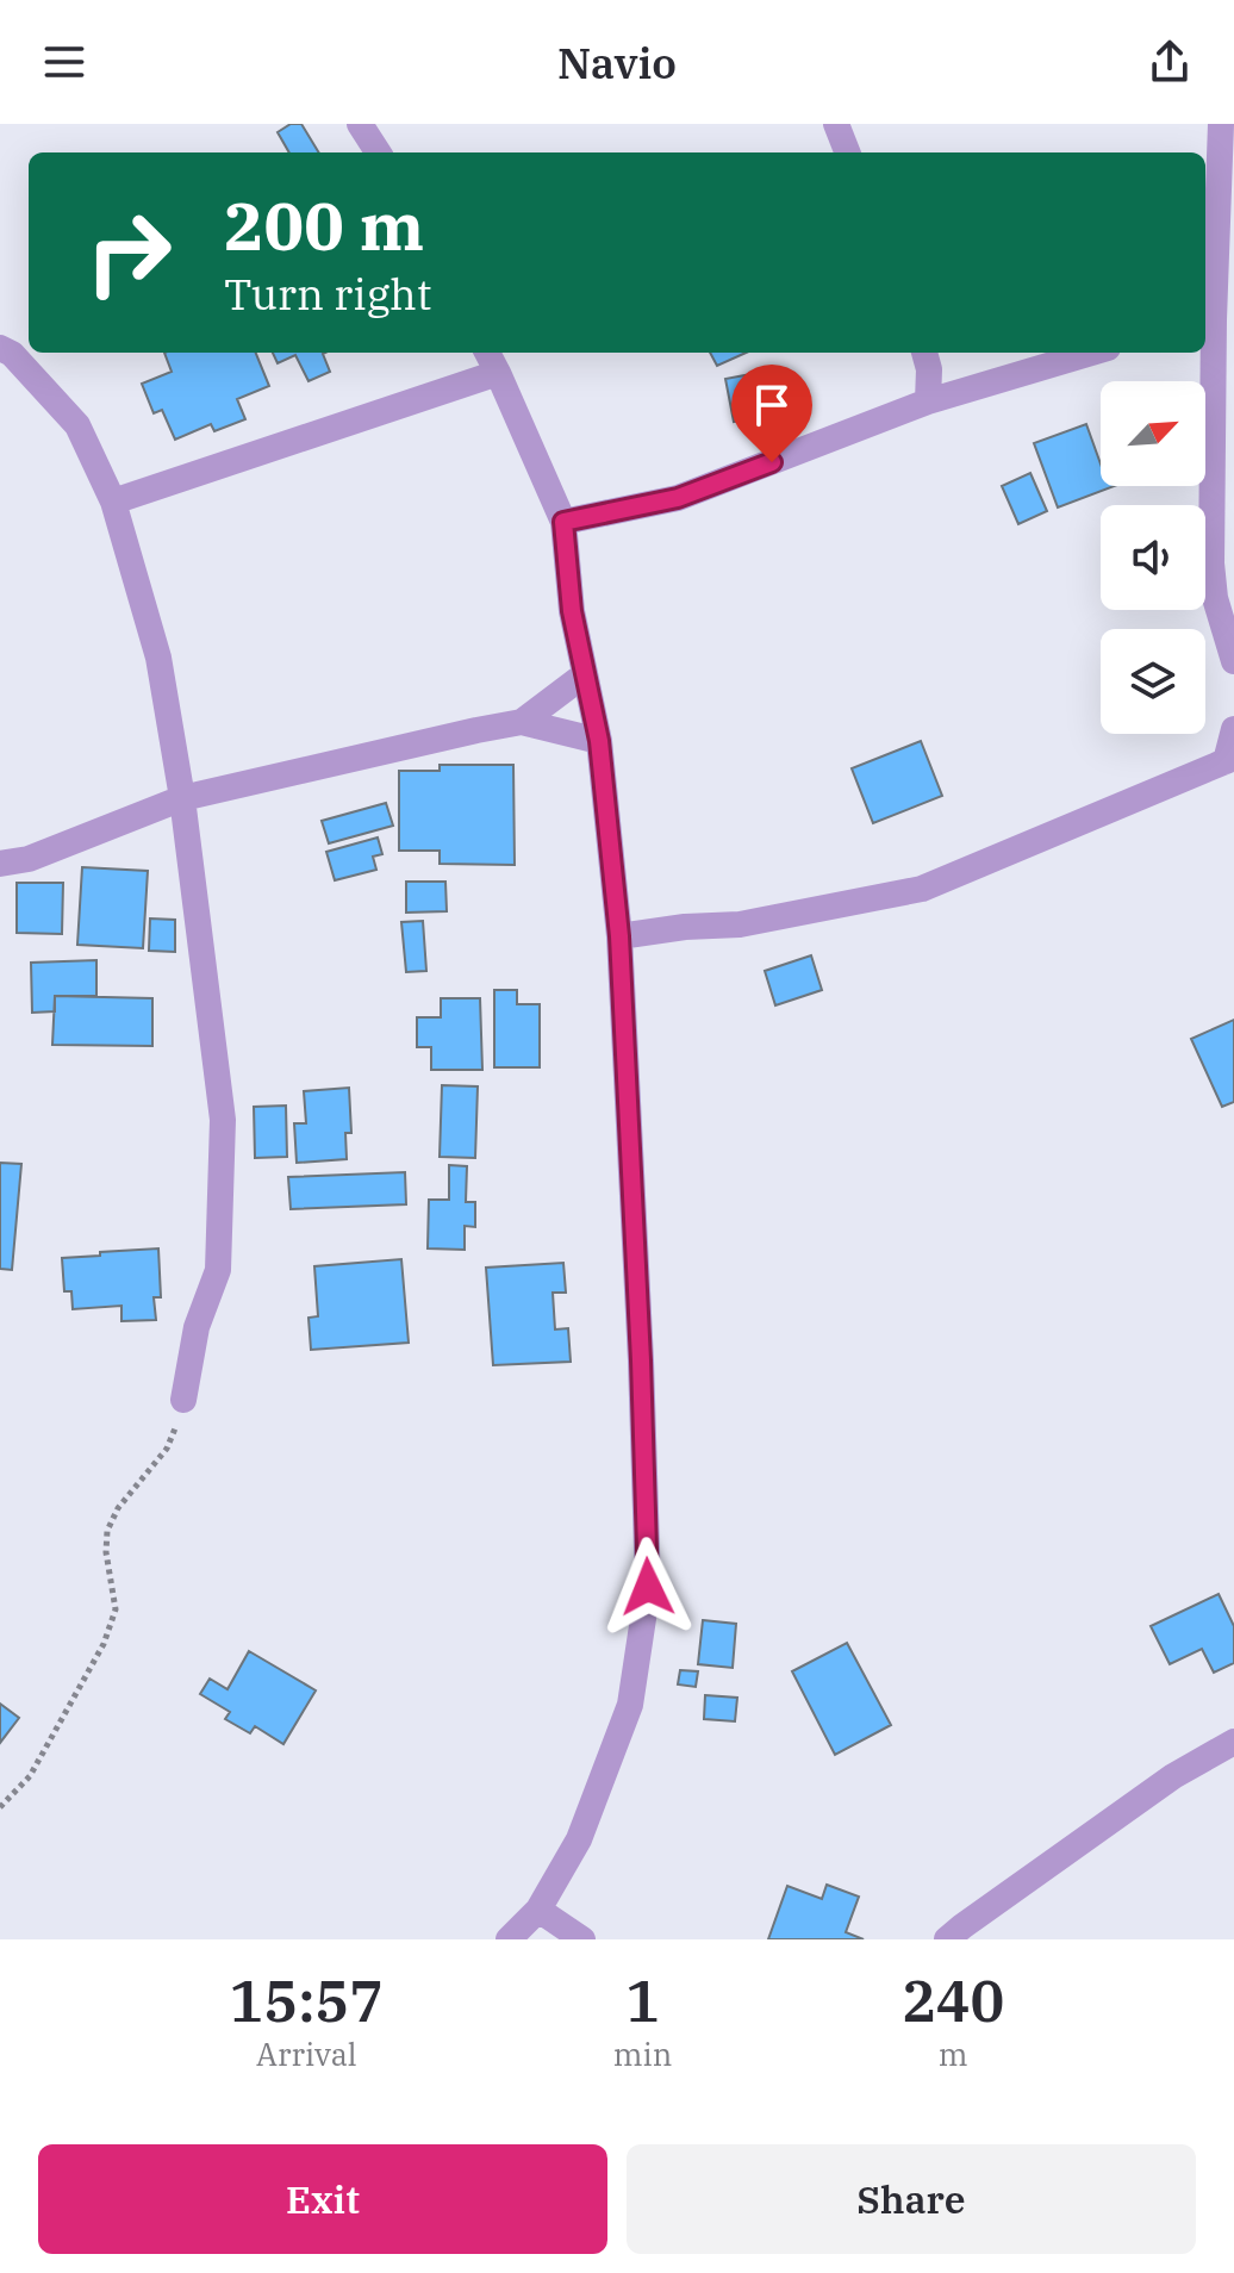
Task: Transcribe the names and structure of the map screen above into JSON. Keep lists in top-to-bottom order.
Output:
{
  "north": "top right",
  "page": {
    "header": "Navio",
    "turn": ["200 m", "Turn right"],
    "eta": [
      "15:57",
      "Arrival",
      "1",
      "min",
      "240",
      "m"
    ],
    "buttons": ["Exit", "Share"]
  }
}
